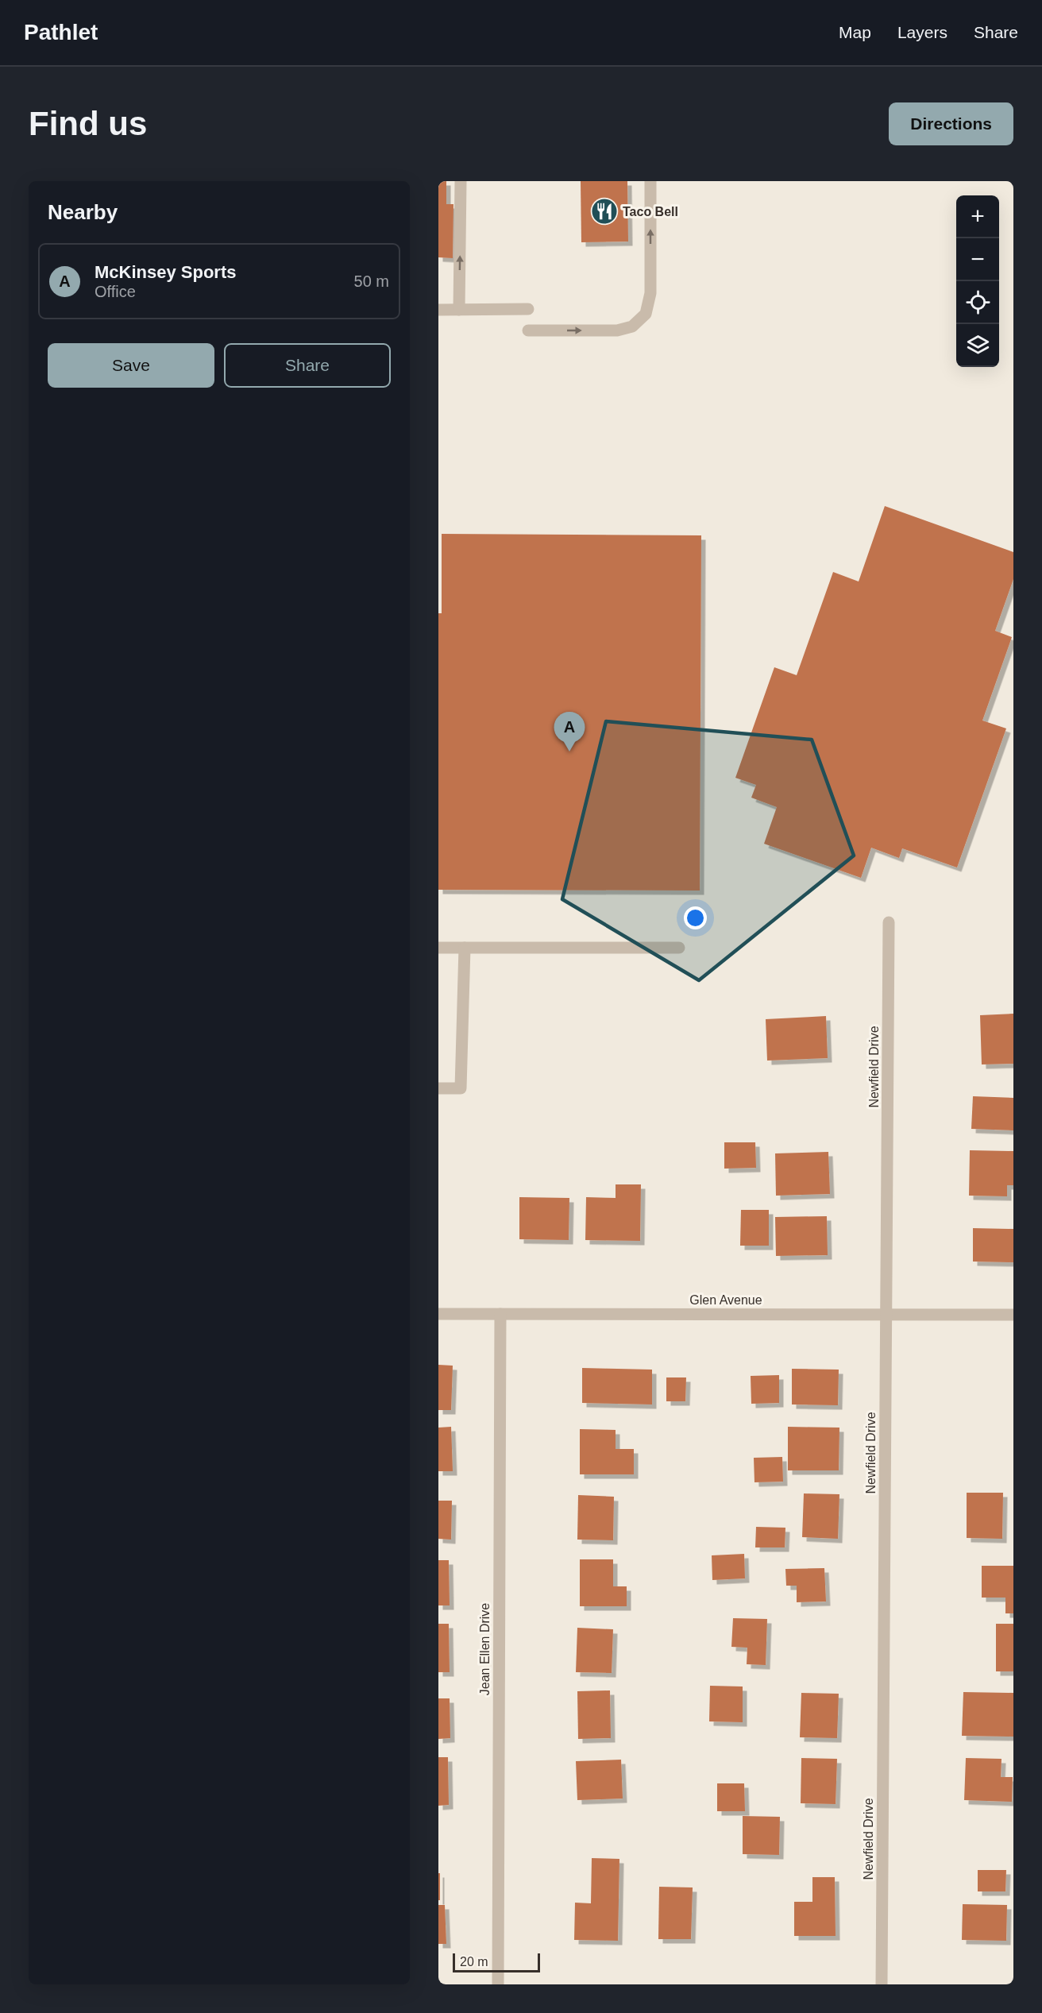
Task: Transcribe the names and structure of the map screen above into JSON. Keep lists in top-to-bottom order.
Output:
{
  "streets": {
    "street": ["Newfield Drive", "Glen Avenue", "Jean Ellen Drive"]
  },
  "crossings": [
    ["Newfield Drive", "Glen Avenue"],
    ["Glen Avenue", "Jean Ellen Drive"]
  ],
  "places": {
    "restaurant": ["Taco Bell"]
  },
  "scale_bar": "20 m",
  "page": {
    "header": "Pathlet",
    "nav": ["Map", "Layers", "Share"],
    "buttons": [
      "Directions",
      ["Save", "Share"]
    ],
    "title": "Find us",
    "heading": "Nearby",
    "map_buttons": ["+", "−"],
    "list": [
      {
        "mark": "A",
        "name": "McKinsey Sports",
        "note": "Office",
        "value": "50 m"
      }
    ],
    "pins": "A",
    "scale": "20 m"
  }
}
